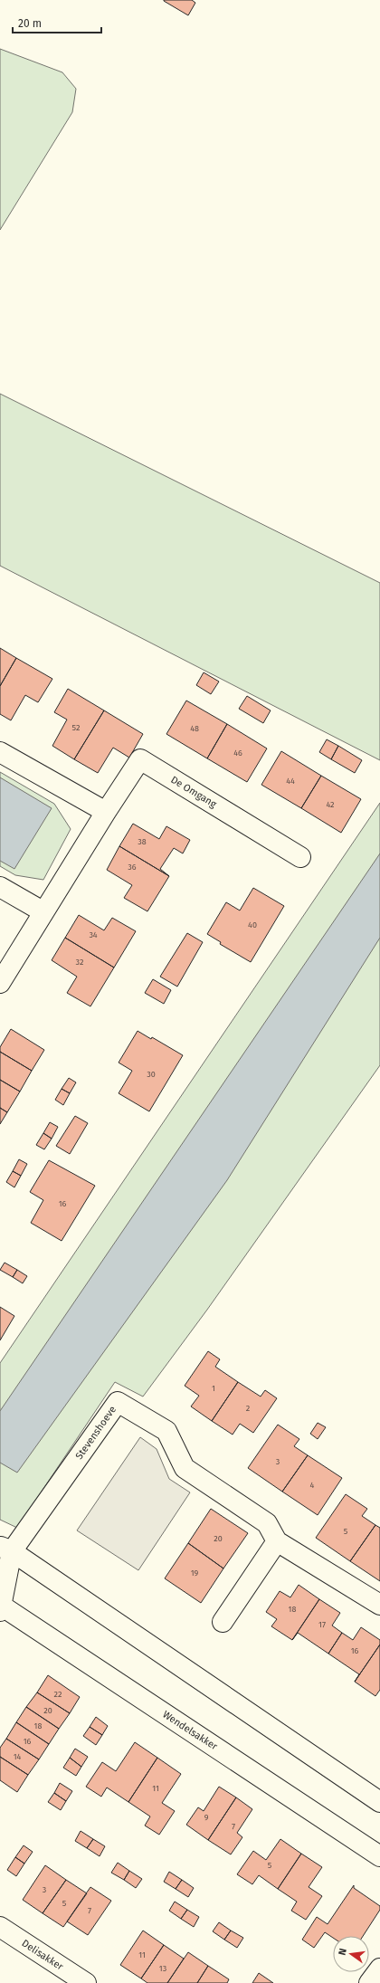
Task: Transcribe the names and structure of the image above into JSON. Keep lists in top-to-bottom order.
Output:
{
  "streets": {
    "street": [
      "De Omgang",
      "Stevenshoeve",
      "Wendelsakker",
      "Delisakker"
    ]
  },
  "house_numbers": [
    "52",
    "48",
    "46",
    "44",
    "42",
    "38",
    "36",
    "40",
    "34",
    "32",
    "30",
    "16",
    "1",
    "2",
    "3",
    "4",
    "5",
    "20",
    "19",
    "18",
    "17",
    "16",
    "22",
    "20",
    "18",
    "16",
    "14",
    "11",
    "9",
    "7",
    "5",
    "3",
    "5",
    "7",
    "11",
    "13"
  ],
  "scale_bar": "20 m",
  "north": "left"
}
